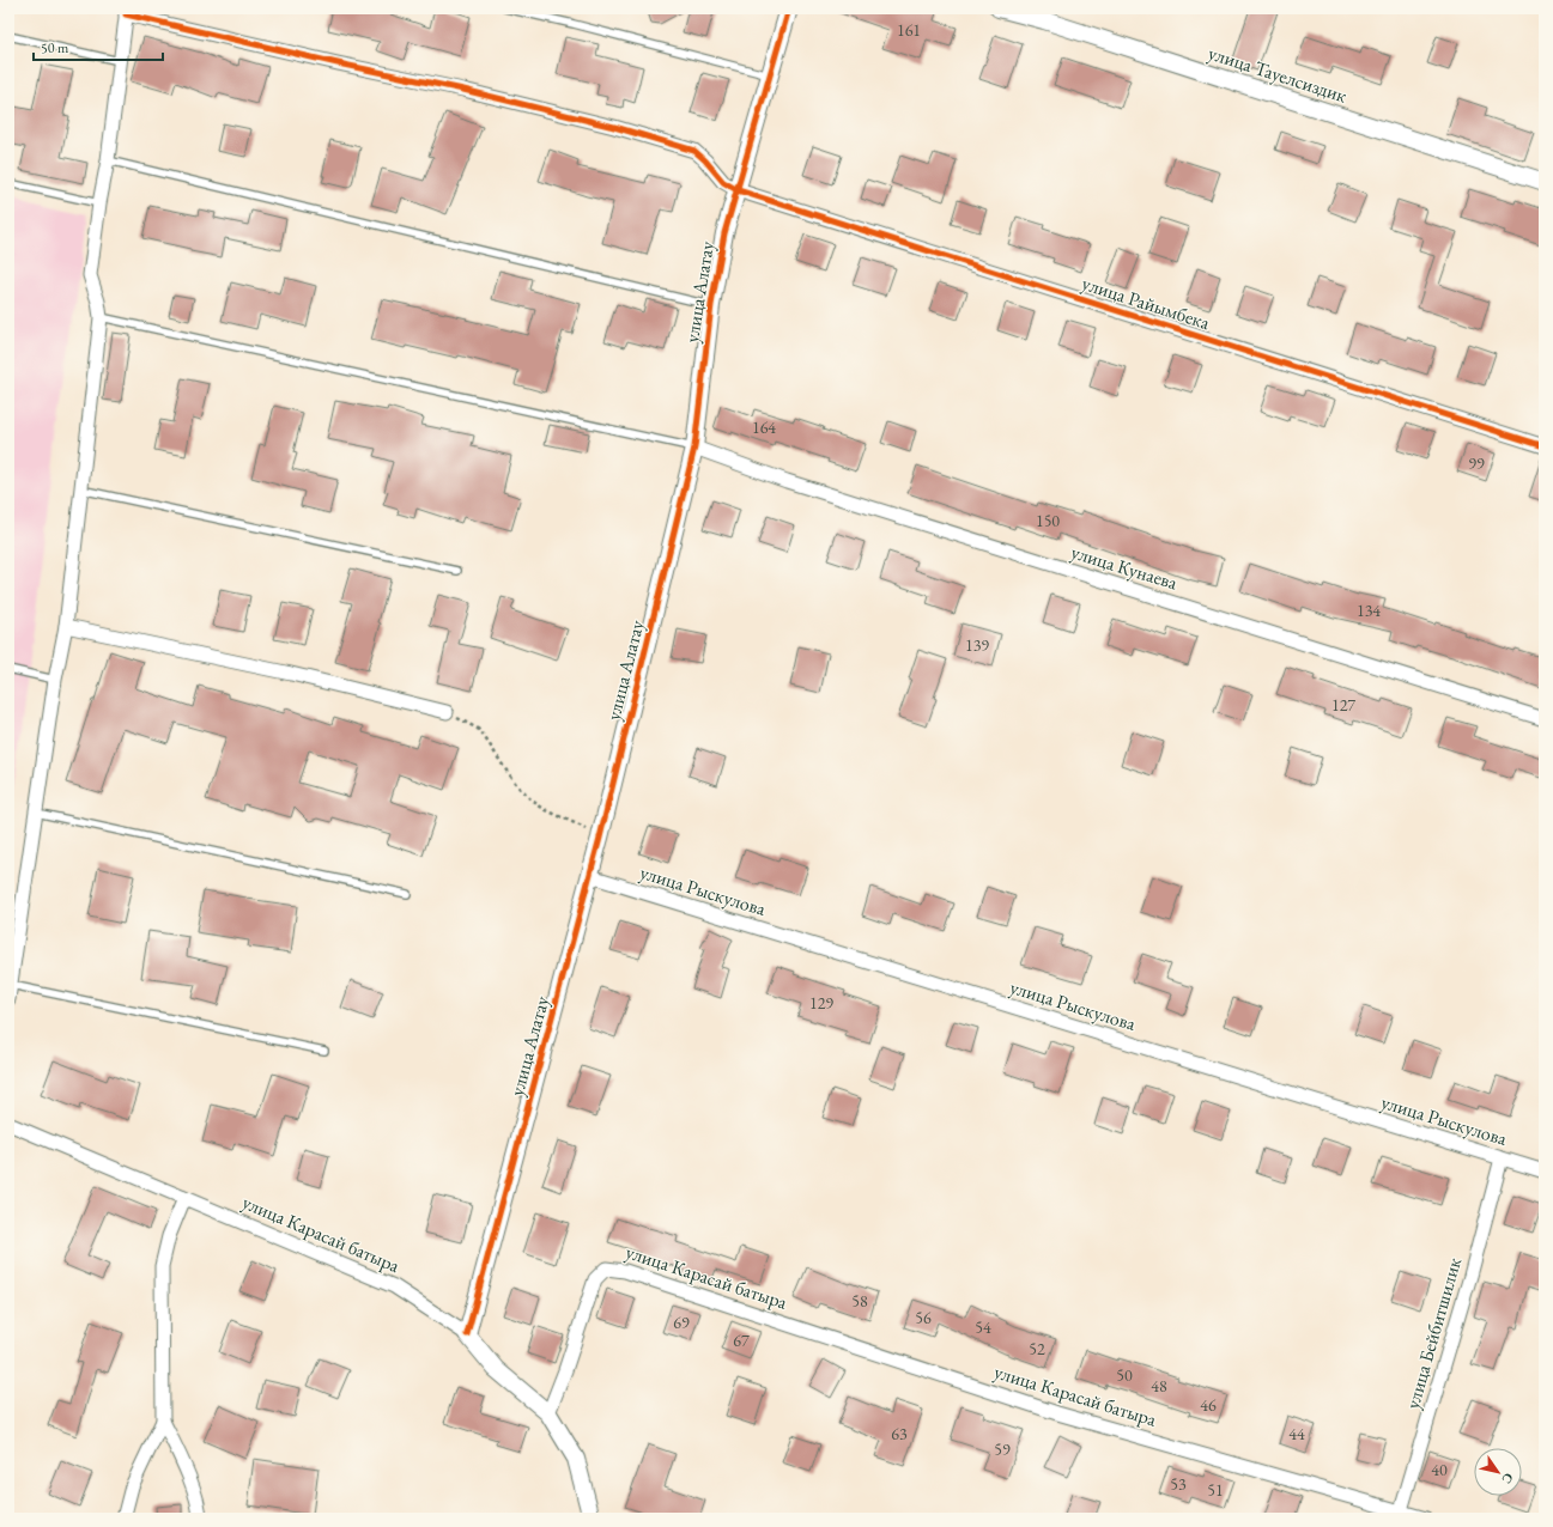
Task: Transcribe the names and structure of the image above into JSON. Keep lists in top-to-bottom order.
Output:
{
  "streets": {
    "street": [
      "улица Тауелсиздик",
      "улица Алатау",
      "улица Райымбека",
      "улица Кунаева",
      "улица Рыскулова",
      "улица Карасай батыра",
      "улица Бейбитшилик"
    ]
  },
  "crossings": [
    ["улица Алатау", "улица Райымбека"],
    ["улица Алатау", "улица Кунаева"],
    ["улица Алатау", "улица Рыскулова"],
    ["улица Алатау", "улица Карасай батыра"],
    ["улица Рыскулова", "улица Бейбитшилик"],
    ["улица Карасай батыра", "улица Бейбитшилик"]
  ],
  "house_numbers": [
    "161",
    "164",
    "99",
    "150",
    "134",
    "139",
    "127",
    "129",
    "58",
    "56",
    "69",
    "54",
    "67",
    "52",
    "50",
    "48",
    "46",
    "63",
    "44",
    "59",
    "40",
    "53",
    "51"
  ],
  "scale_bar": "50 m",
  "north": "bottom right"
}
